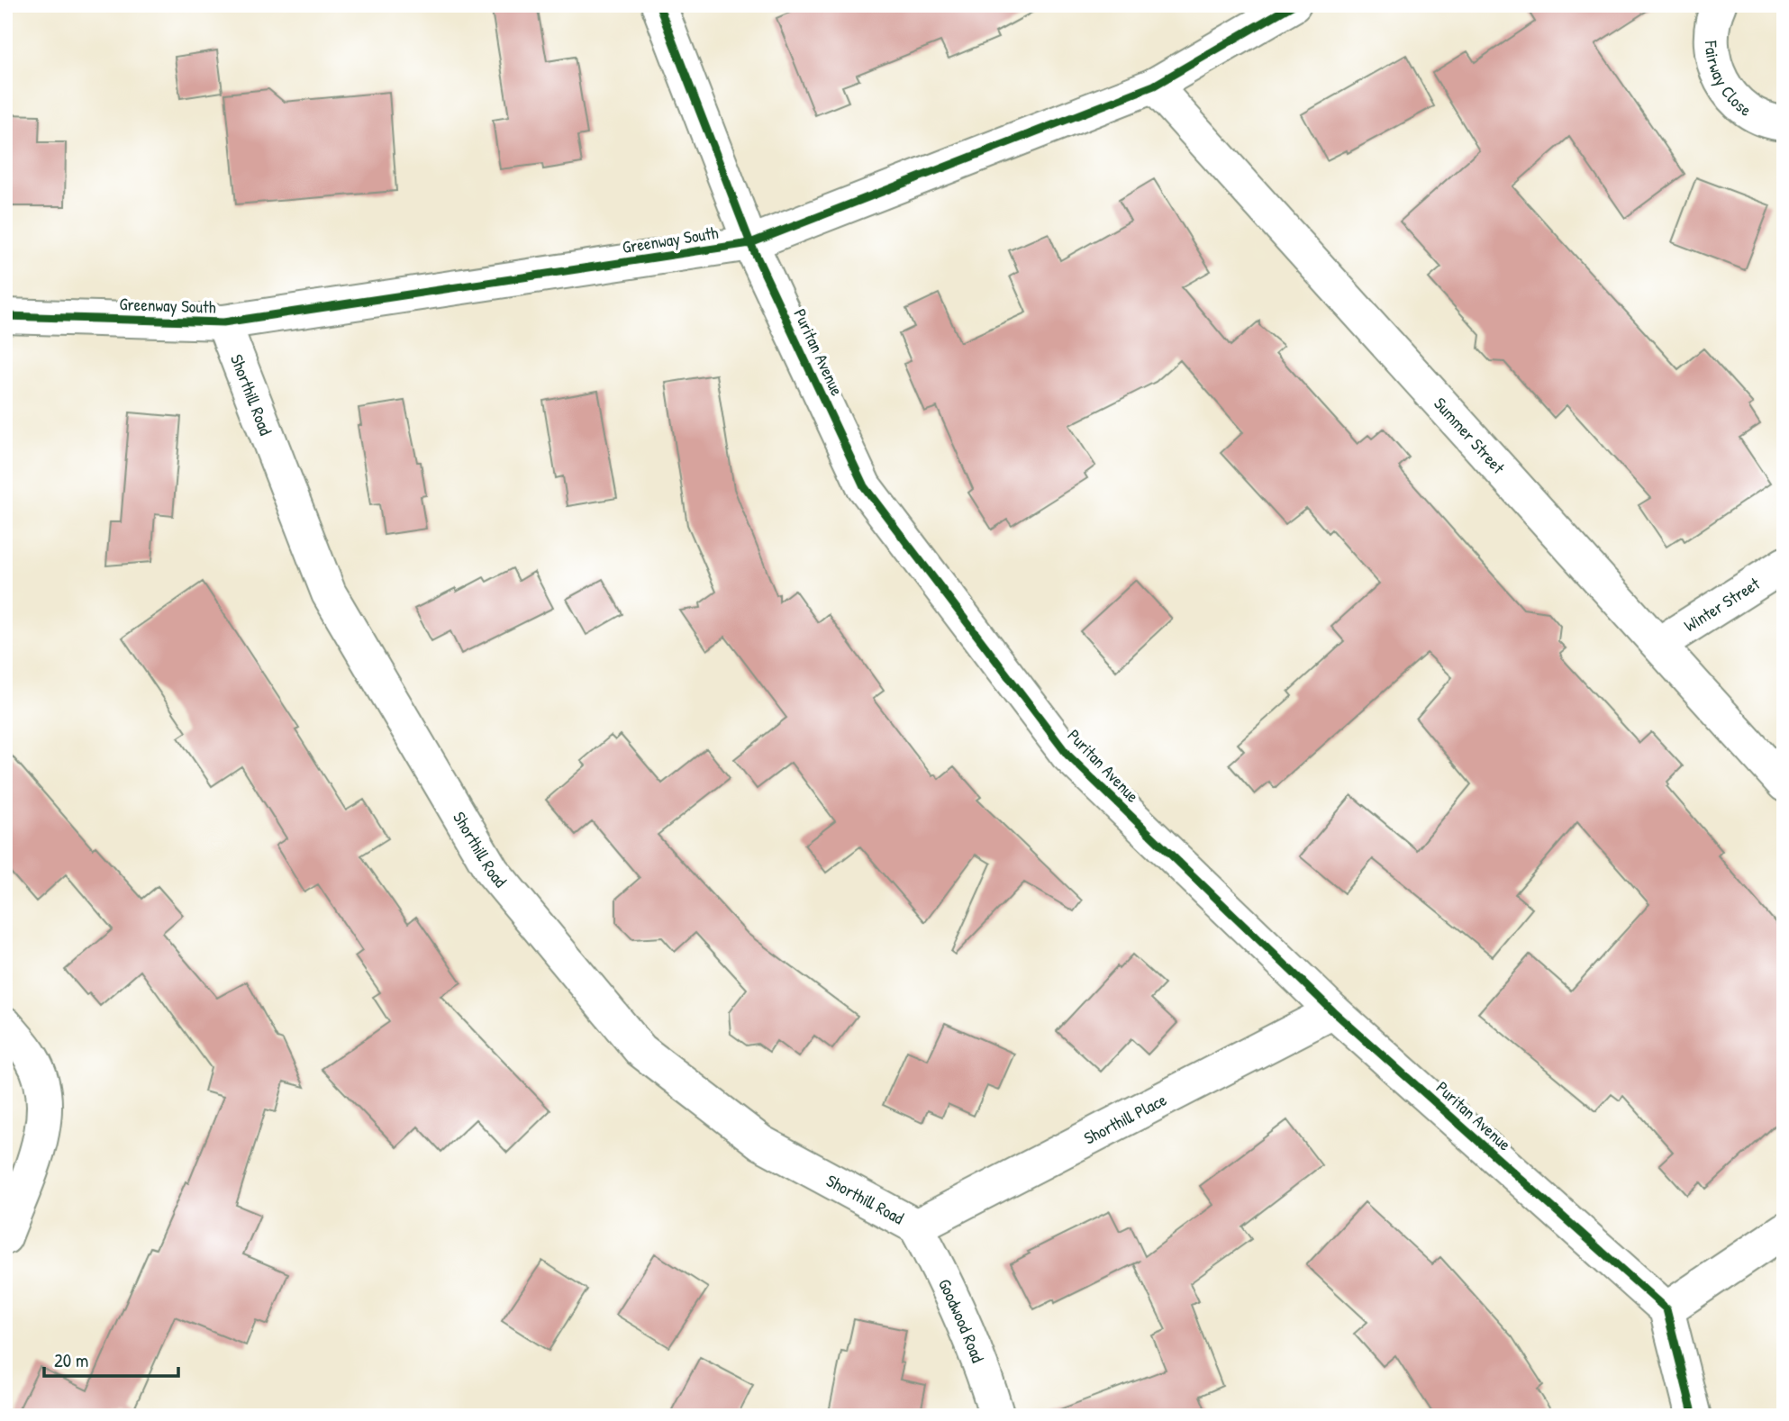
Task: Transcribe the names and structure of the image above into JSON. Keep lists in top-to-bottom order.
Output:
{
  "streets": {
    "street": [
      "Fairway Close",
      "Greenway South",
      "Puritan Avenue",
      "Shorthill Road",
      "Summer Street",
      "Winter Street",
      "Shorthill Place",
      "Goodwood Road"
    ]
  },
  "crossings": [
    ["Greenway South", "Puritan Avenue"],
    ["Greenway South", "Shorthill Road"],
    ["Greenway South", "Summer Street"],
    ["Puritan Avenue", "Shorthill Place"],
    ["Shorthill Road", "Shorthill Place"],
    ["Shorthill Road", "Goodwood Road"],
    ["Summer Street", "Winter Street"],
    ["Shorthill Place", "Goodwood Road"]
  ],
  "scale_bar": "20 m"
}
